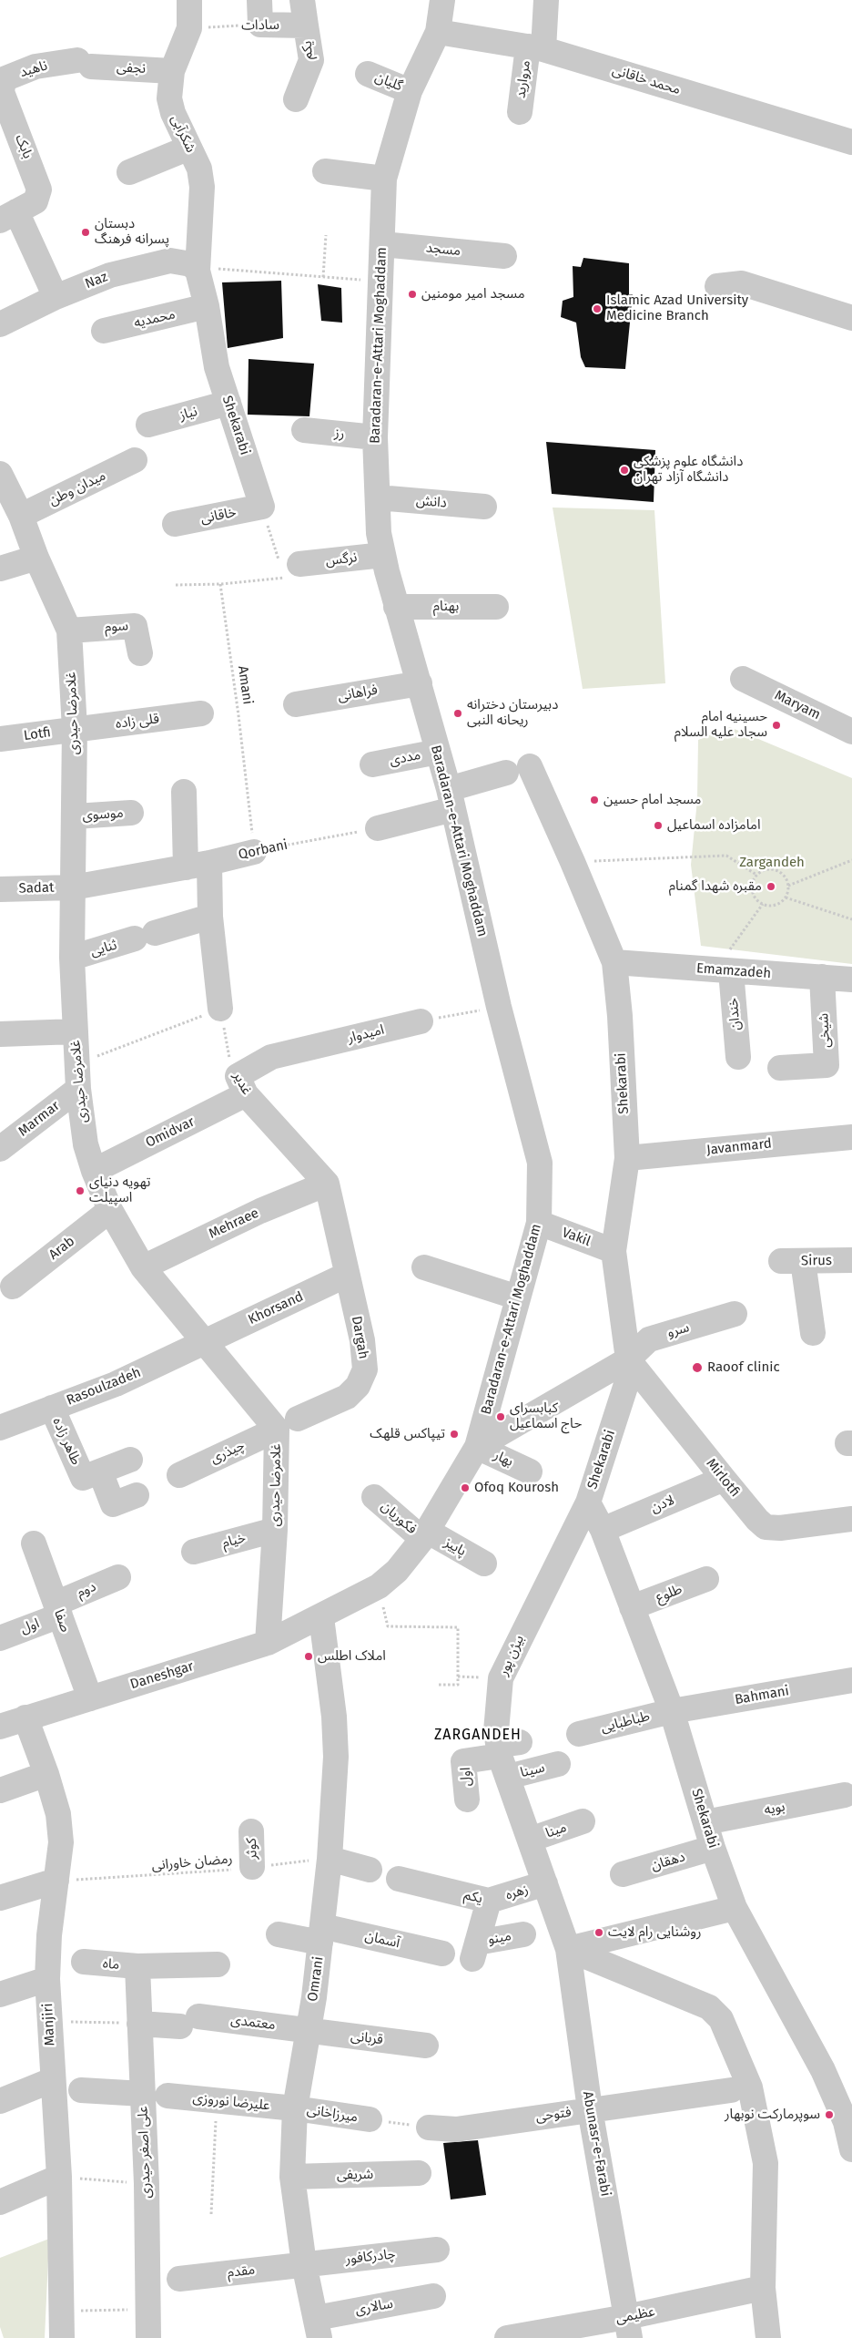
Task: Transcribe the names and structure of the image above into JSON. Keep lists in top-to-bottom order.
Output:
{
  "streets": {
    "street": [
      "سادات",
      "یکم",
      "نجفی",
      "ناهید",
      "مروارید",
      "محمد خاقانی",
      "گلیان",
      "شکرآبی",
      "مسجد",
      "Naz",
      "محمدیه",
      "Baradaran-e-Attari Moghaddam",
      "نیاز",
      "Shekarabi",
      "رز",
      "میدان وطن",
      "دانش",
      "خاقانی",
      "نرگس",
      "بهنام",
      "سوم",
      "فراهانی",
      "Maryam",
      "غلامرضا حیدری",
      "قلی زاده",
      "Lotfi",
      "مددی",
      "موسوی",
      "Qorbani",
      "Sadat",
      "ثنایی",
      "Emamzadeh",
      "خندان",
      "شیخی",
      "امیدوار",
      "غدیر",
      "Marmar",
      "Omidvar",
      "Javanmard",
      "Mehraee",
      "Vakil",
      "Arab",
      "Sirus",
      "Khorsand",
      "سرو",
      "Dargah",
      "Rasoulzadeh",
      "طاهر زاده",
      "چیذری",
      "بهار",
      "Mirlotfi",
      "لادن",
      "فکوریان",
      "خیام",
      "پاییز",
      "دوم",
      "طلوع",
      "صفا",
      "اول",
      "بیژن پور",
      "Daneshgar",
      "Bahmani",
      "طباطبایی",
      "سینا",
      "بویه",
      "مینا",
      "کوثر",
      "دهقان",
      "زهره",
      "مینو",
      "آسمان",
      "ماه",
      "Omrani",
      "معتمدی",
      "Manjiri",
      "قربانی",
      "علیرضا نوروزی",
      "میرزاخانی",
      "فتوحی",
      "Abunasr-e-Farabi",
      "علی اصغر حیدری",
      "شریفی",
      "چادرکافور",
      "مقدم",
      "سالاری",
      "عظیمی"
    ],
    "path": ["Amani", "رمضان خاورانی"]
  },
  "crossings": [
    ["سادات", "یکم"],
    ["سادات", "شکرآبی"],
    ["یکم", "زهره"],
    ["یکم", "مینو"],
    ["نجفی", "ناهید"],
    ["نجفی", "شکرآبی"],
    ["مروارید", "محمد خاقانی"],
    ["محمد خاقانی", "Baradaran-e-Attari Moghaddam"],
    ["گلیان", "Baradaran-e-Attari Moghaddam"],
    ["شکرآبی", "Naz"],
    ["شکرآبی", "Shekarabi"],
    ["مسجد", "Baradaran-e-Attari Moghaddam"],
    ["Naz", "Shekarabi"],
    ["محمدیه", "Shekarabi"],
    ["Baradaran-e-Attari Moghaddam", "رز"],
    ["Baradaran-e-Attari Moghaddam", "دانش"],
    ["Baradaran-e-Attari Moghaddam", "نرگس"],
    ["Baradaran-e-Attari Moghaddam", "بهنام"],
    ["Baradaran-e-Attari Moghaddam", "فراهانی"],
    ["Baradaran-e-Attari Moghaddam", "مددی"],
    ["Baradaran-e-Attari Moghaddam", "Vakil"],
    ["Baradaran-e-Attari Moghaddam", "بهار"],
    ["Baradaran-e-Attari Moghaddam", "فکوریان"],
    ["Baradaran-e-Attari Moghaddam", "پاییز"],
    ["Baradaran-e-Attari Moghaddam", "Daneshgar"],
    ["Baradaran-e-Attari Moghaddam", "Omrani"],
    ["نیاز", "Shekarabi"],
    ["Shekarabi", "خاقانی"],
    ["Shekarabi", "Emamzadeh"],
    ["Shekarabi", "Javanmard"],
    ["Shekarabi", "Vakil"],
    ["Shekarabi", "سرو"],
    ["Shekarabi", "Mirlotfi"],
    ["Shekarabi", "لادن"],
    ["Shekarabi", "طلوع"],
    ["Shekarabi", "بیژن پور"],
    ["Shekarabi", "Bahmani"],
    ["Shekarabi", "طباطبایی"],
    ["Shekarabi", "بویه"],
    ["Shekarabi", "دهقان"],
    ["میدان وطن", "غلامرضا حیدری"],
    ["سوم", "غلامرضا حیدری"],
    ["Amani", "Qorbani"],
    ["غلامرضا حیدری", "قلی زاده"],
    ["غلامرضا حیدری", "Lotfi"],
    ["غلامرضا حیدری", "موسوی"],
    ["غلامرضا حیدری", "Qorbani"],
    ["غلامرضا حیدری", "Sadat"],
    ["غلامرضا حیدری", "ثنایی"],
    ["غلامرضا حیدری", "Marmar"],
    ["غلامرضا حیدری", "Omidvar"],
    ["غلامرضا حیدری", "Mehraee"],
    ["غلامرضا حیدری", "Arab"],
    ["غلامرضا حیدری", "Khorsand"],
    ["غلامرضا حیدری", "Dargah"],
    ["غلامرضا حیدری", "Rasoulzadeh"],
    ["غلامرضا حیدری", "چیذری"],
    ["غلامرضا حیدری", "خیام"],
    ["غلامرضا حیدری", "Daneshgar"],
    ["قلی زاده", "Lotfi"],
    ["Qorbani", "Sadat"],
    ["Emamzadeh", "خندان"],
    ["Emamzadeh", "شیخی"],
    ["امیدوار", "غدیر"],
    ["امیدوار", "Omidvar"],
    ["غدیر", "Omidvar"],
    ["غدیر", "Mehraee"],
    ["غدیر", "Khorsand"],
    ["غدیر", "Dargah"],
    ["Khorsand", "Dargah"],
    ["Khorsand", "Rasoulzadeh"],
    ["سرو", "Mirlotfi"],
    ["Dargah", "چیذری"],
    ["Rasoulzadeh", "طاهر زاده"],
    ["Mirlotfi", "لادن"],
    ["فکوریان", "پاییز"],
    ["دوم", "صفا"],
    ["دوم", "اول"],
    ["صفا", "اول"],
    ["صفا", "Daneshgar"],
    ["اول", "بیژن پور"],
    ["اول", "سینا"],
    ["بیژن پور", "سینا"],
    ["بیژن پور", "مینا"],
    ["بیژن پور", "زهره"],
    ["بیژن پور", "Abunasr-e-Farabi"],
    ["Daneshgar", "Omrani"],
    ["Daneshgar", "Manjiri"],
    ["Bahmani", "طباطبایی"],
    ["کوثر", "رمضان خاورانی"],
    ["رمضان خاورانی", "Omrani"],
    ["رمضان خاورانی", "Manjiri"],
    ["آسمان", "Omrani"],
    ["ماه", "علی اصغر حیدری"],
    ["Omrani", "معتمدی"],
    ["Omrani", "قربانی"],
    ["Omrani", "علیرضا نوروزی"],
    ["Omrani", "میرزاخانی"],
    ["Omrani", "شریفی"],
    ["Omrani", "چادرکافور"],
    ["Omrani", "مقدم"],
    ["Omrani", "سالاری"],
    ["معتمدی", "قربانی"],
    ["معتمدی", "علی اصغر حیدری"],
    ["علیرضا نوروزی", "میرزاخانی"],
    ["فتوحی", "Abunasr-e-Farabi"],
    ["Abunasr-e-Farabi", "عظیمی"],
    ["چادرکافور", "مقدم"]
  ],
  "districts": ["ZARGANDEH"],
  "parks": ["Zargandeh"],
  "places": [
    "دبستان پسرانه فرهنگ",
    "مسجد امیر مومنین",
    "Islamic Azad University Medicine Branch",
    "دانشگاه علوم پزشکی دانشگاه آزاد تهران",
    "دبیرستان دخترانه ریحانه النبی",
    "حسینیه امام سجاد علیه السلام",
    "مسجد امام حسین",
    "امامزاده اسماعیل",
    "مقبره شهدا گمنام",
    "تهویه دنیای اسپیلت",
    "Raoof clinic",
    "کبابسرای حاج اسماعیل",
    "تیپاکس قلهک",
    "Ofoq Kourosh",
    "املاک اطلس",
    "روشنایی رام لایت",
    "سوپرمارکت نوبهار"
  ]
}
